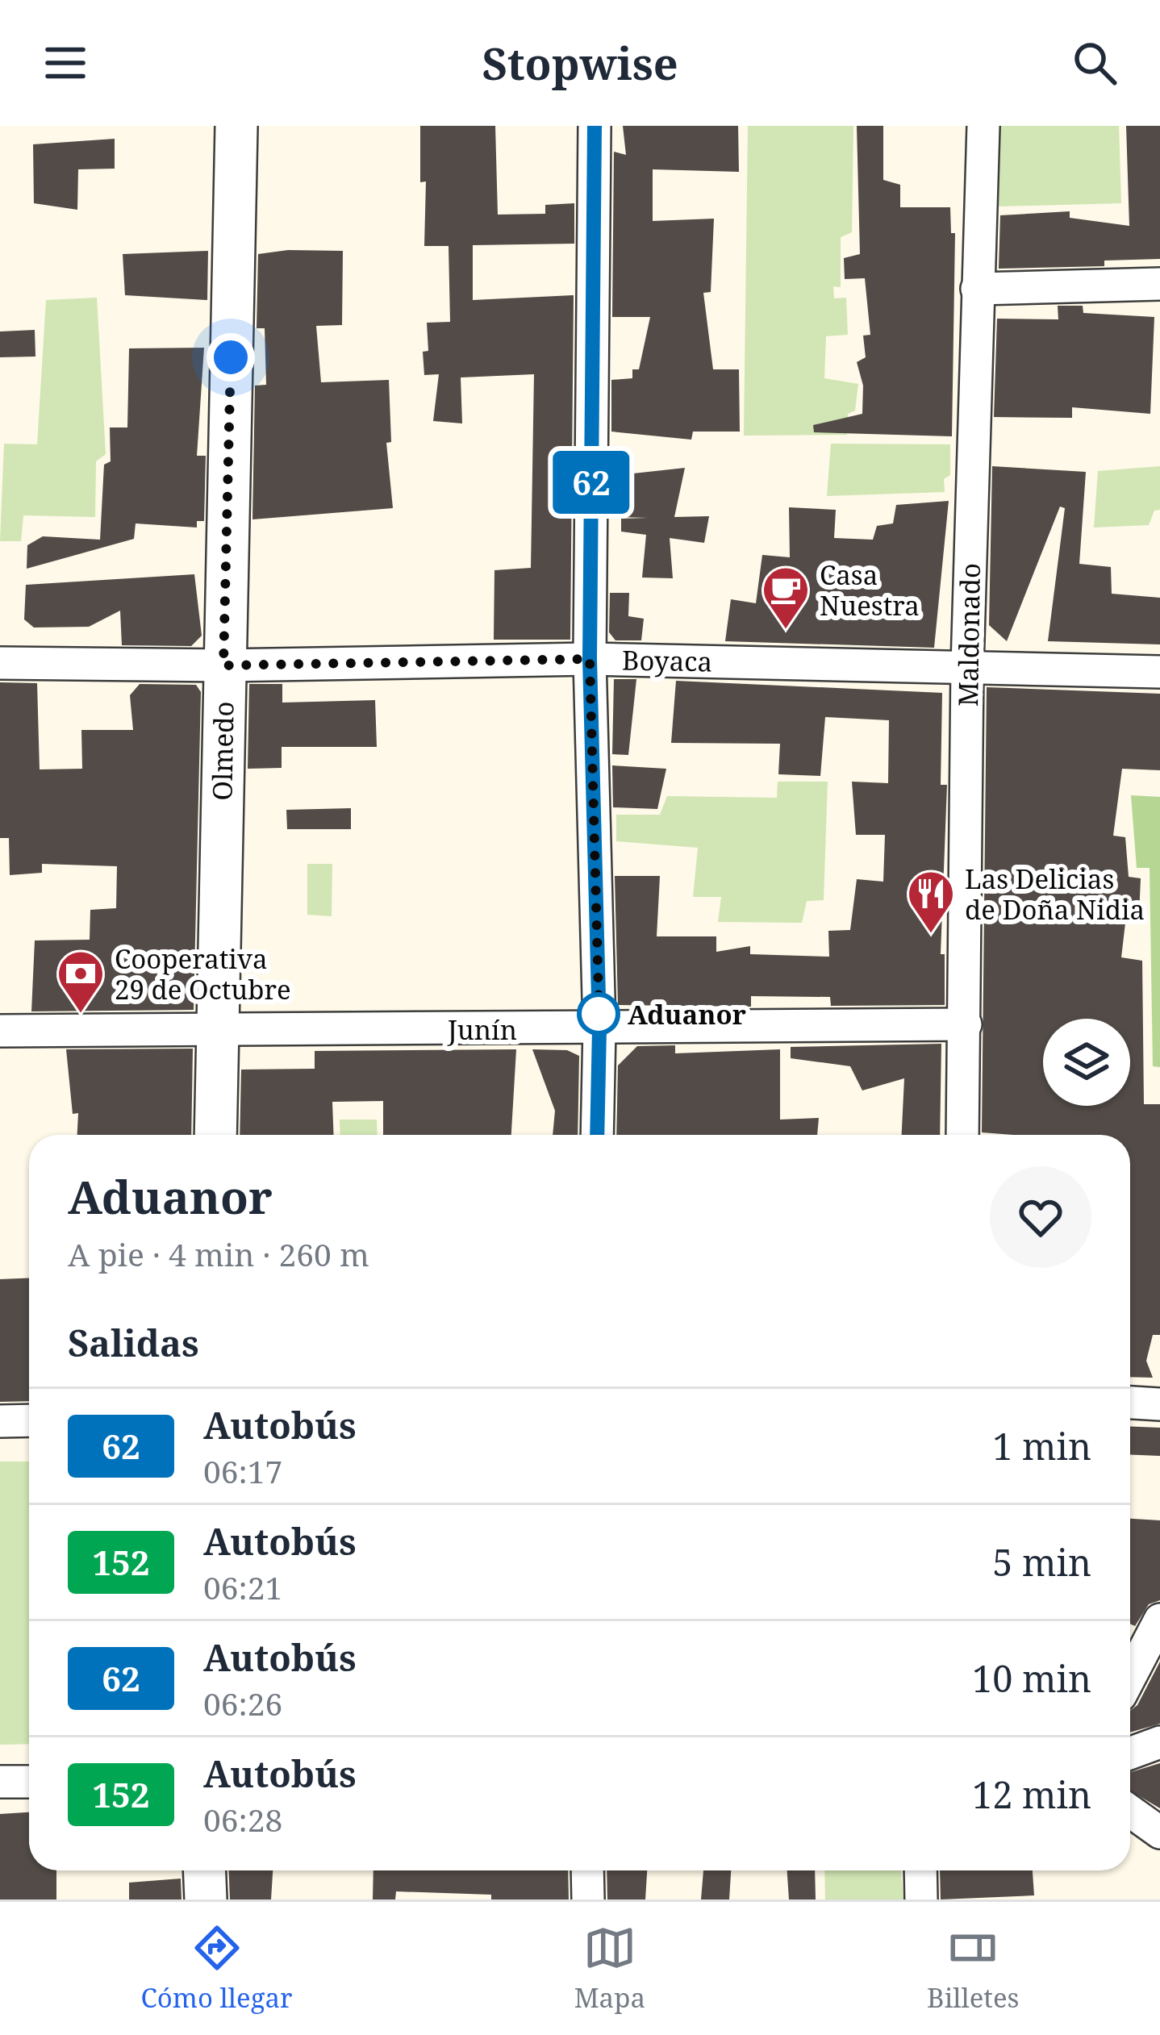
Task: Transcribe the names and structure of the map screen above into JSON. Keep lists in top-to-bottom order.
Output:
{
  "streets": {
    "street": [
      "Maldonado",
      "Boyaca",
      "Olmedo",
      "Junín"
    ]
  },
  "crossings": [
    ["Maldonado", "Boyaca"],
    ["Maldonado", "Junín"],
    ["Boyaca", "Olmedo"],
    ["Olmedo", "Junín"]
  ],
  "places": {
    "cafe": ["Casa Nuestra"],
    "restaurant": ["Las Delicias de Doña Nidia"],
    "other": ["Aduanor"],
    "bank": ["Cooperativa 29 de Octubre"]
  },
  "lines": ["bus line 62"],
  "page": {
    "header": "Stopwise",
    "on_map": "62",
    "heading": [
      ["Aduanor", "A pie · 4 min · 260 m"],
      "Salidas"
    ],
    "list": [
      {
        "mark": "62",
        "name": "Autobús",
        "note": "06:17",
        "value": "1 min"
      },
      {
        "mark": "152",
        "name": "Autobús",
        "note": "06:21",
        "value": "5 min"
      },
      {
        "mark": "62",
        "name": "Autobús",
        "note": "06:26",
        "value": "10 min"
      },
      {
        "mark": "152",
        "name": "Autobús",
        "note": "06:28",
        "value": "12 min"
      }
    ],
    "tabs": ["Cómo llegar", "Mapa", "Billetes"]
  }
}
